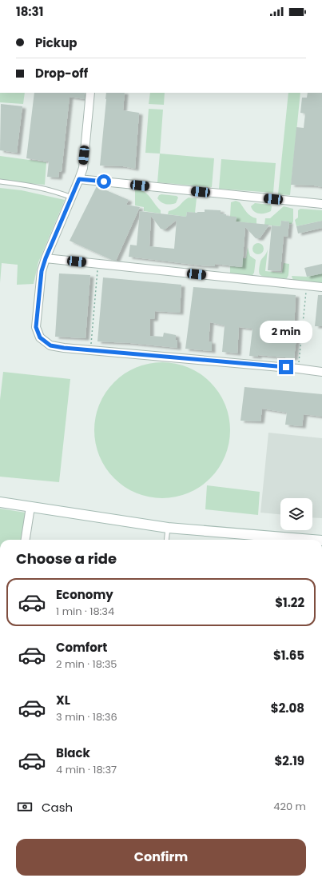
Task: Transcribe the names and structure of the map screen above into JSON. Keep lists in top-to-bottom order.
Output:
{
  "page": {
    "status": "18:31",
    "banner": ["Pickup", "Drop-off"],
    "bubble": "2 min",
    "heading": "Choose a ride",
    "list": [
      {
        "name": "Economy",
        "note": "1 min · 18:34",
        "value": "$1.22"
      },
      {
        "name": "Comfort",
        "note": "2 min · 18:35",
        "value": "$1.65"
      },
      {
        "name": "XL",
        "note": "3 min · 18:36",
        "value": "$2.08"
      },
      {
        "name": "Black",
        "note": "4 min · 18:37",
        "value": "$2.19"
      }
    ],
    "pay": ["Cash", "420 m"],
    "buttons": "Confirm"
  }
}
